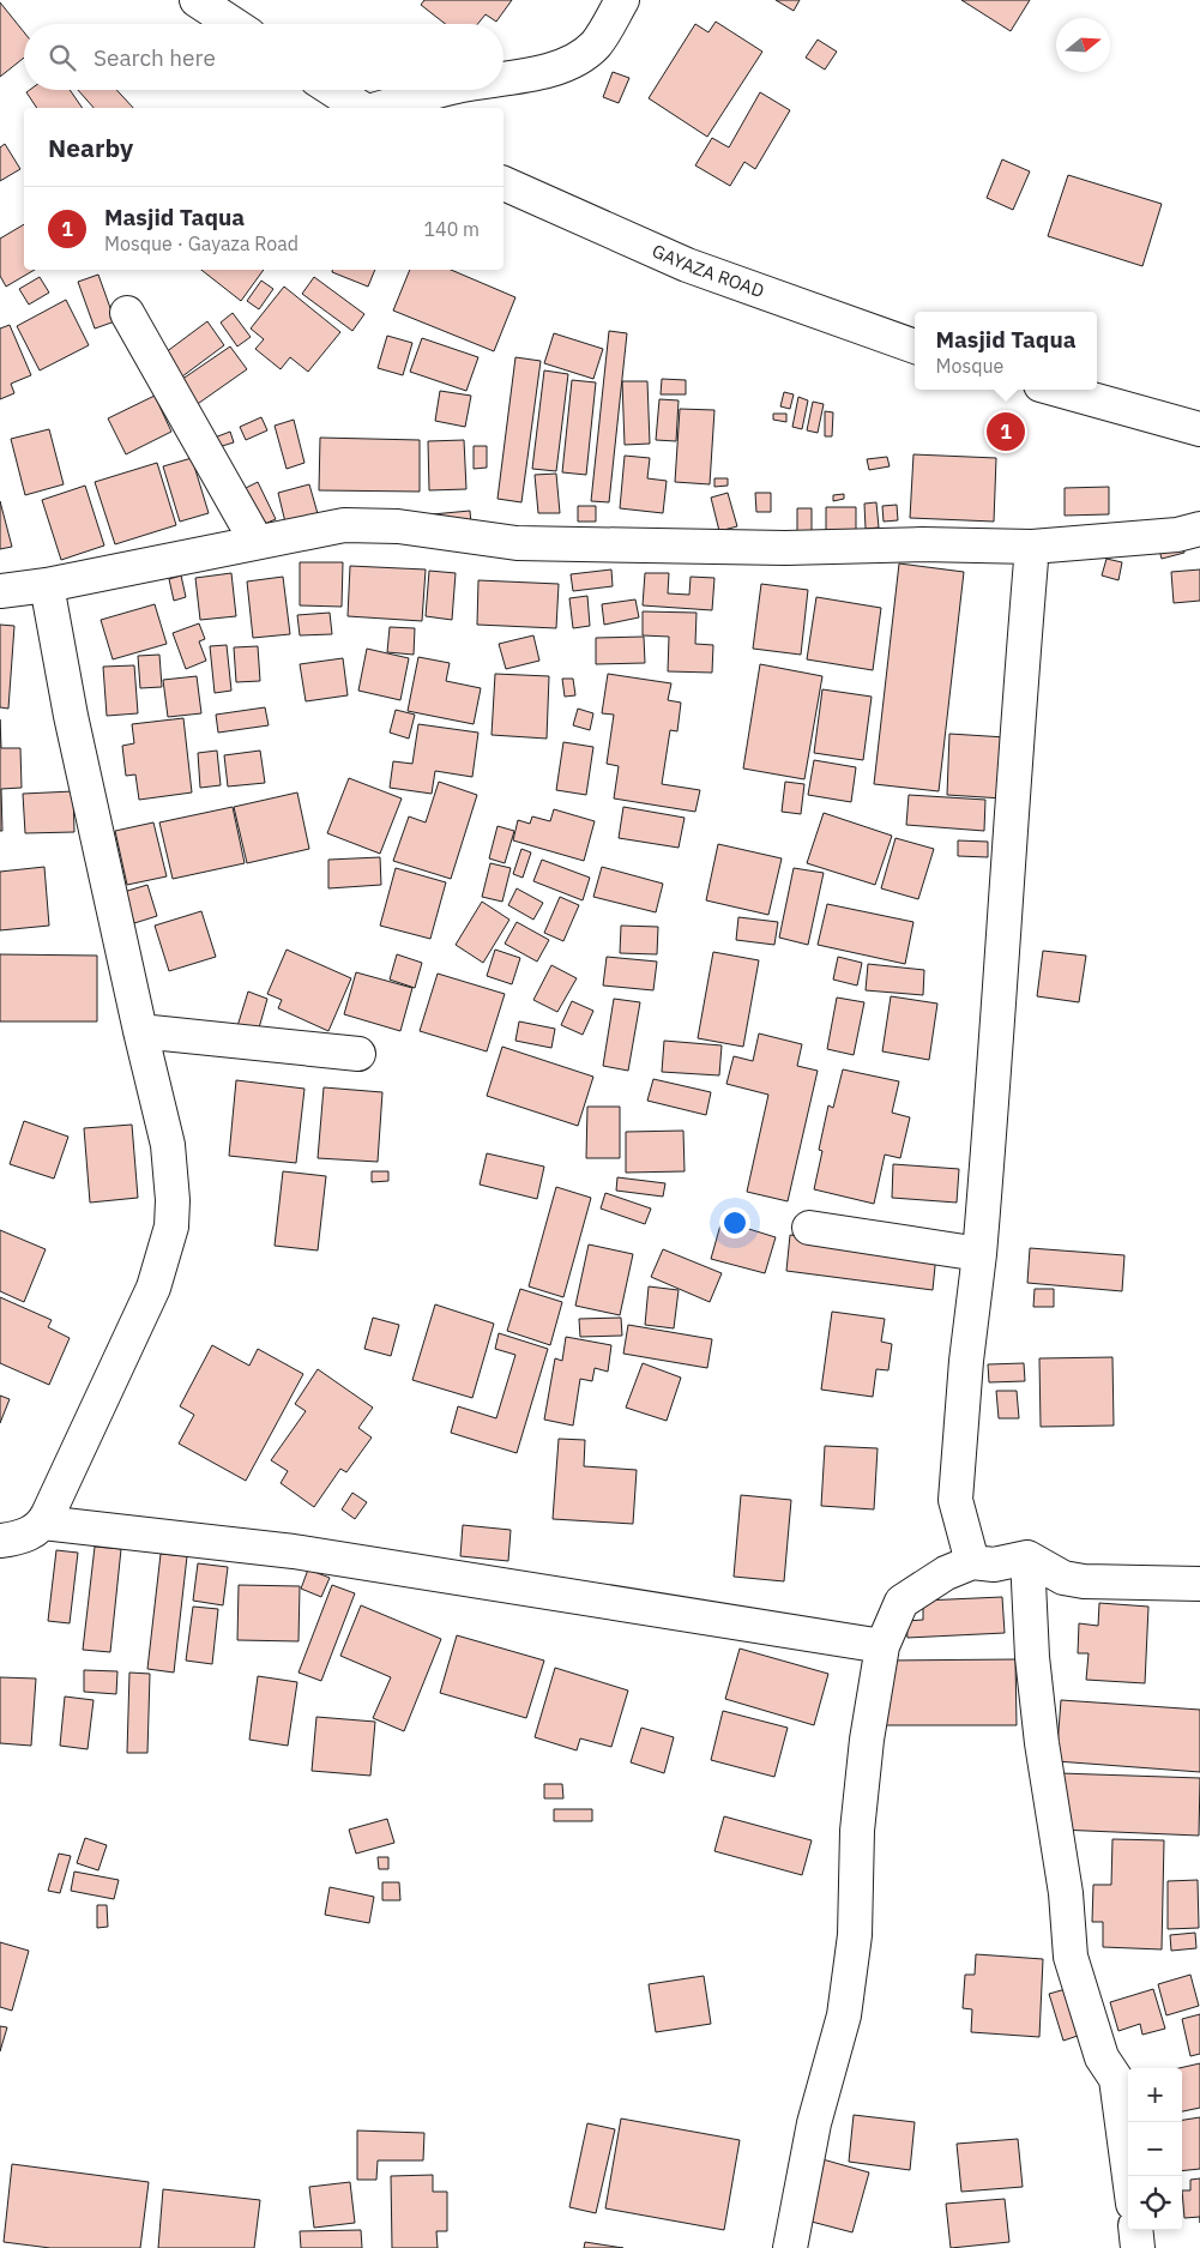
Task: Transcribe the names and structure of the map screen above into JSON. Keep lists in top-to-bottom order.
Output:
{
  "streets": {
    "street": ["GAYAZA ROAD"]
  },
  "north": "right",
  "page": {
    "search": "Search here",
    "heading": "Nearby",
    "list": [
      {
        "mark": "1",
        "name": "Masjid Taqua",
        "note": "Mosque · Gayaza Road",
        "value": "140 m"
      }
    ],
    "popup": ["Masjid Taqua", "Mosque"],
    "pins": "1",
    "map_buttons": ["+", "−"]
  }
}
